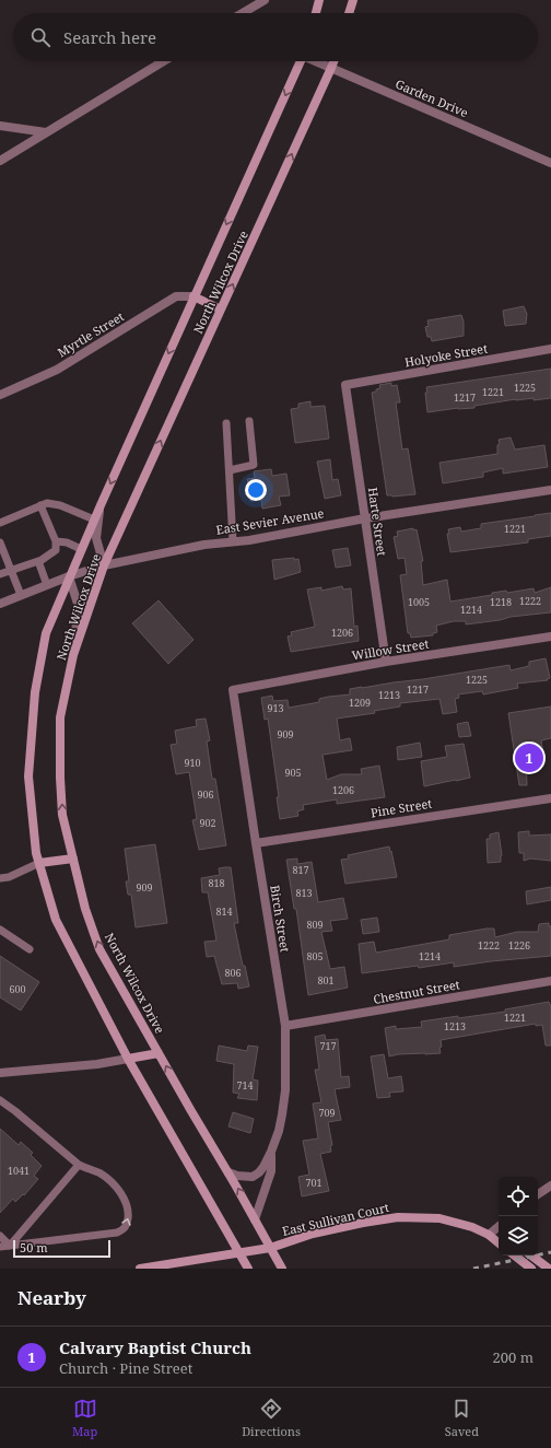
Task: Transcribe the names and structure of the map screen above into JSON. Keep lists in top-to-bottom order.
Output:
{
  "streets": {
    "main road": ["North Wilcox Drive", "East Sullivan Court"],
    "street": [
      "Garden Drive",
      "Myrtle Street",
      "Holyoke Street",
      "East Sevier Avenue",
      "Harte Street",
      "Willow Street",
      "Pine Street",
      "Birch Street",
      "Chestnut Street"
    ]
  },
  "crossings": [
    ["Garden Drive", "North Wilcox Drive"],
    ["North Wilcox Drive", "Myrtle Street"],
    ["North Wilcox Drive", "East Sevier Avenue"],
    ["North Wilcox Drive", "Birch Street"],
    ["North Wilcox Drive", "East Sullivan Court"],
    ["Holyoke Street", "Harte Street"],
    ["East Sevier Avenue", "Harte Street"],
    ["Harte Street", "Willow Street"],
    ["Willow Street", "Birch Street"],
    ["Pine Street", "Birch Street"],
    ["Birch Street", "Chestnut Street"]
  ],
  "house_numbers": [
    "1225",
    "1221",
    "1217",
    "1221",
    "1222",
    "1005",
    "1218",
    "1214",
    "1206",
    "1225",
    "1217",
    "1213",
    "1209",
    "913",
    "909",
    "910",
    "905",
    "1206",
    "906",
    "902",
    "817",
    "818",
    "909",
    "813",
    "814",
    "809",
    "1222",
    "1226",
    "805",
    "1214",
    "806",
    "801",
    "600",
    "1221",
    "1213",
    "717",
    "714",
    "709",
    "1041",
    "701"
  ],
  "scale_bar": "50 m",
  "page": {
    "search": "Search here",
    "pins": "1",
    "scale": "50 m",
    "heading": "Nearby",
    "list": [
      {
        "mark": "1",
        "name": "Calvary Baptist Church",
        "note": "Church · Pine Street",
        "value": "200 m"
      }
    ],
    "nav": ["Map", "Directions", "Saved"]
  }
}
